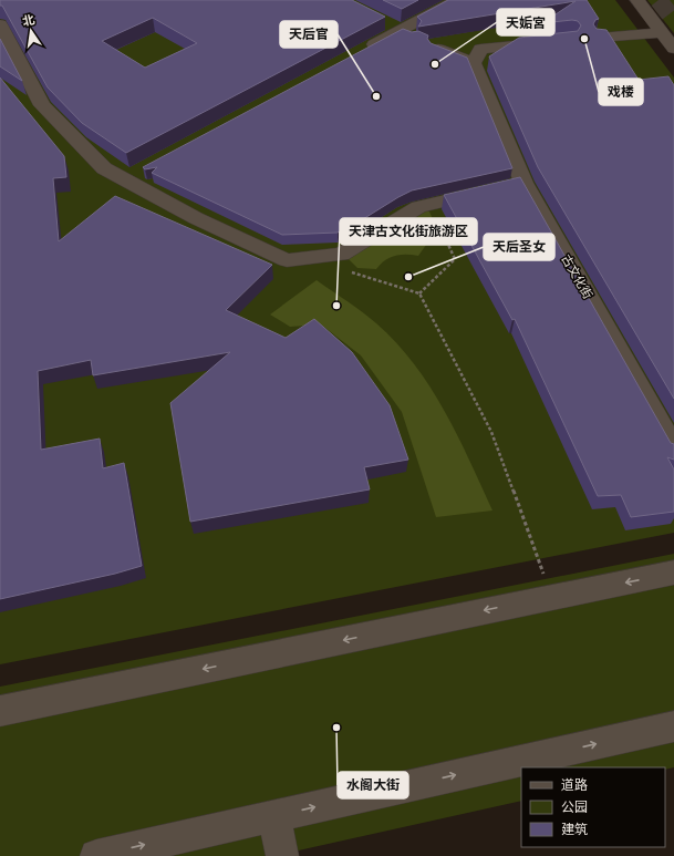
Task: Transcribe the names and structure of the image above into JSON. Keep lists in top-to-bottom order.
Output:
{
  "streets": {
    "street": ["古文化街"]
  },
  "places": [
    "戏楼",
    "天姤宮",
    "天后官",
    "天后圣女",
    "天津古文化街旅游区",
    "水阁大街"
  ],
  "legend": ["道路", "公园", "建筑"],
  "north": "top"
}
